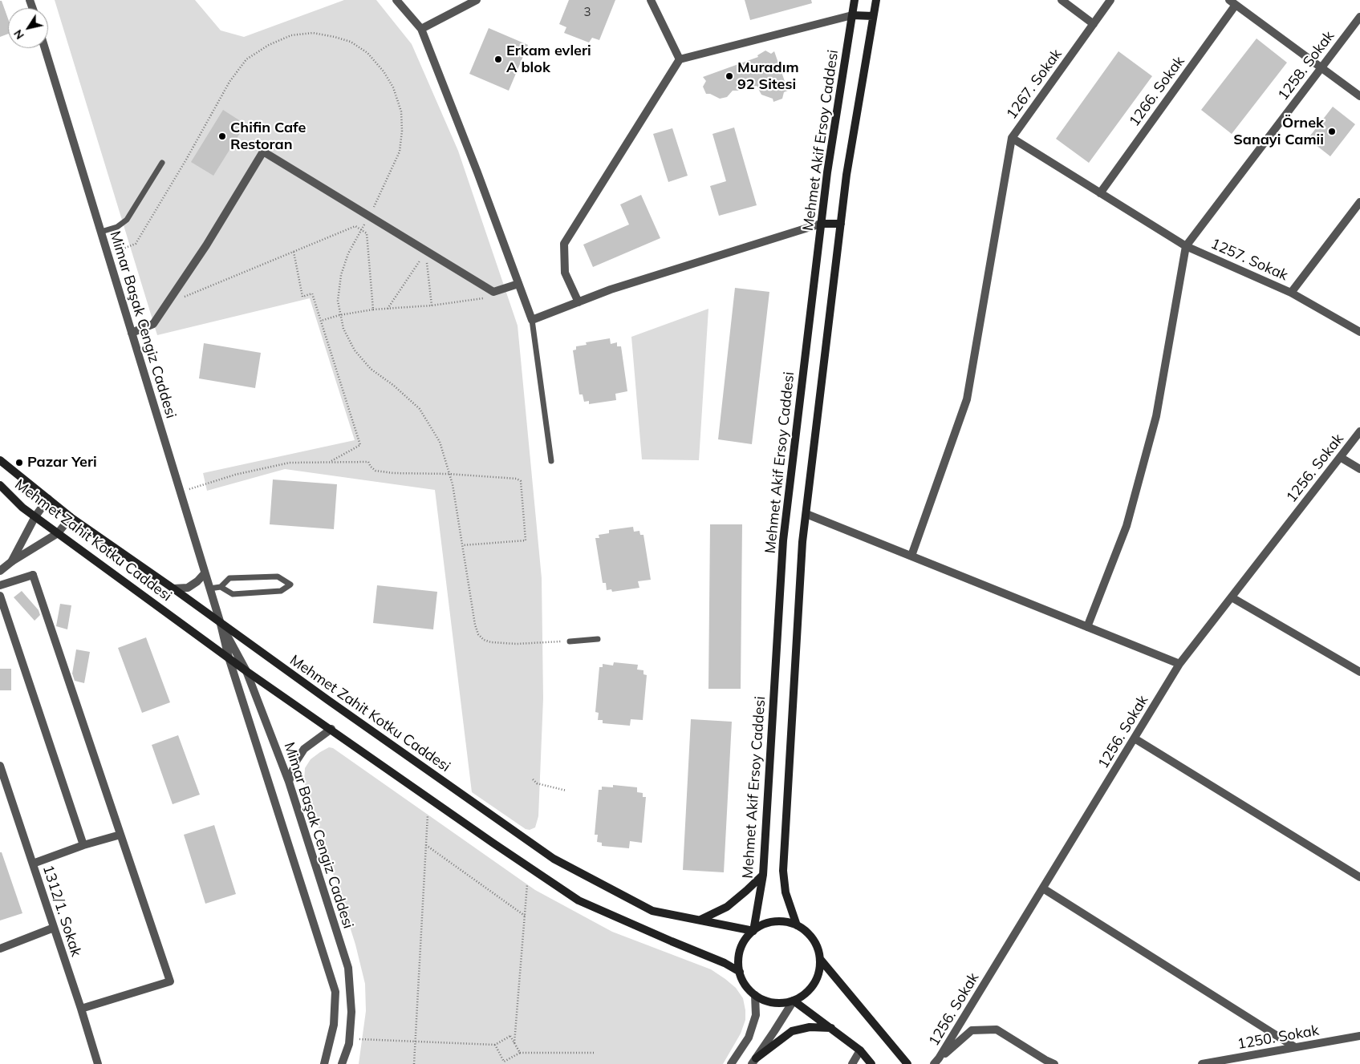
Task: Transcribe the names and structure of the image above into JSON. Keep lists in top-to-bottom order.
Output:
{
  "streets": {
    "main road": ["Mehmet Akif Ersoy Caddesi", "Mehmet Zahit Kotku Caddesi"],
    "street": [
      "1258. Sokak",
      "1267. Sokak",
      "1266. Sokak",
      "1257. Sokak",
      "Mimar Başak Cengiz Caddesi",
      "1256. Sokak",
      "1312/1. Sokak",
      "1250. Sokak"
    ]
  },
  "crossings": [
    ["1258. Sokak", "1257. Sokak"],
    ["1267. Sokak", "1266. Sokak"],
    ["1267. Sokak", "1257. Sokak"],
    ["1266. Sokak", "1257. Sokak"],
    ["Mehmet Akif Ersoy Caddesi", "Mehmet Zahit Kotku Caddesi"],
    ["Mimar Başak Cengiz Caddesi", "Mehmet Zahit Kotku Caddesi"]
  ],
  "places": [
    "Erkam evleri A blok",
    "Muradım 92 Sitesi",
    "Örnek Sanayi Camii",
    "Chifin Cafe Restoran",
    "Pazar Yeri"
  ],
  "house_numbers": ["3"],
  "north": "bottom left"
}
